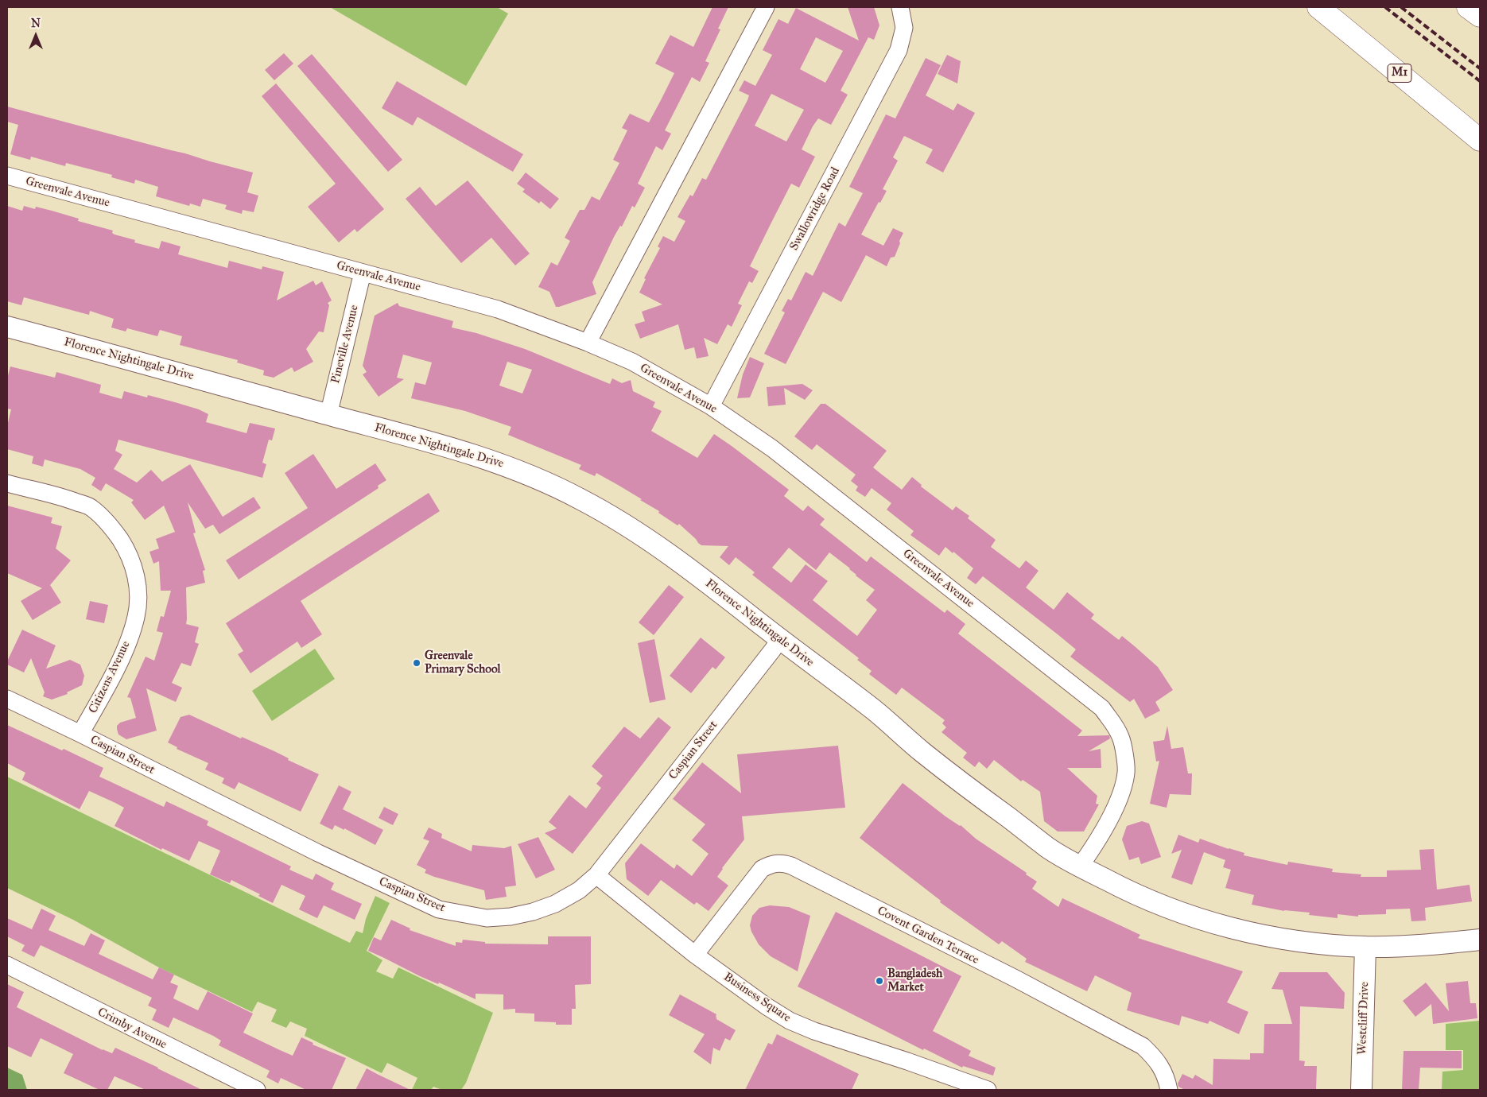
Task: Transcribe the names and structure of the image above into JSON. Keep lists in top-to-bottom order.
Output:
{
  "streets": {
    "highway": ["M1"],
    "street": [
      "Greenvale Avenue",
      "Swallowridge Road",
      "Pineville Avenue",
      "Florence Nightingale Drive",
      "Citizens Avenue",
      "Caspian Street",
      "Covent Garden Terrace",
      "Business Square",
      "Westcliff Drive",
      "Crimby Avenue"
    ]
  },
  "crossings": [
    ["Greenvale Avenue", "Swallowridge Road"],
    ["Greenvale Avenue", "Pineville Avenue"],
    ["Greenvale Avenue", "Florence Nightingale Drive"],
    ["Pineville Avenue", "Florence Nightingale Drive"],
    ["Florence Nightingale Drive", "Caspian Street"],
    ["Florence Nightingale Drive", "Westcliff Drive"],
    ["Citizens Avenue", "Caspian Street"],
    ["Caspian Street", "Business Square"],
    ["Covent Garden Terrace", "Business Square"]
  ],
  "places": ["Greenvale Primary School", "Bangladesh Market"],
  "north": "top"
}
